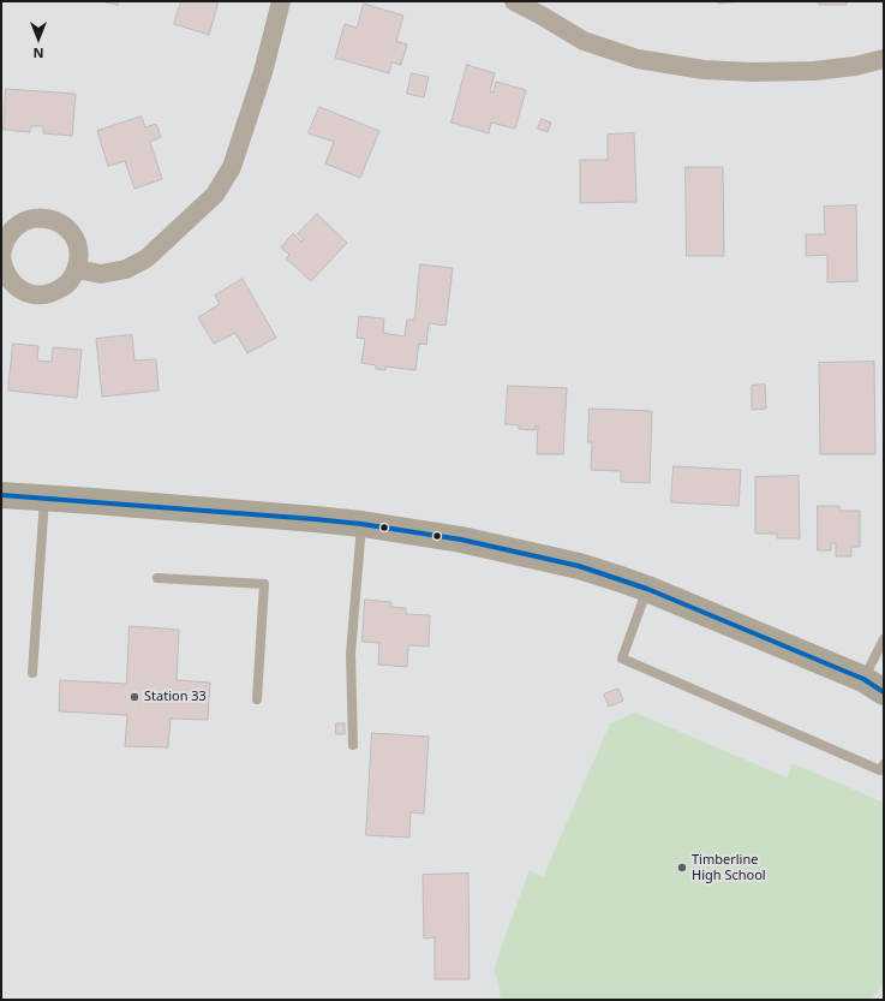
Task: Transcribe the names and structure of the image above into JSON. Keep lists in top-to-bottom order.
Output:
{
  "places": ["Station 33", "Timberline High School"],
  "north": "bottom"
}
